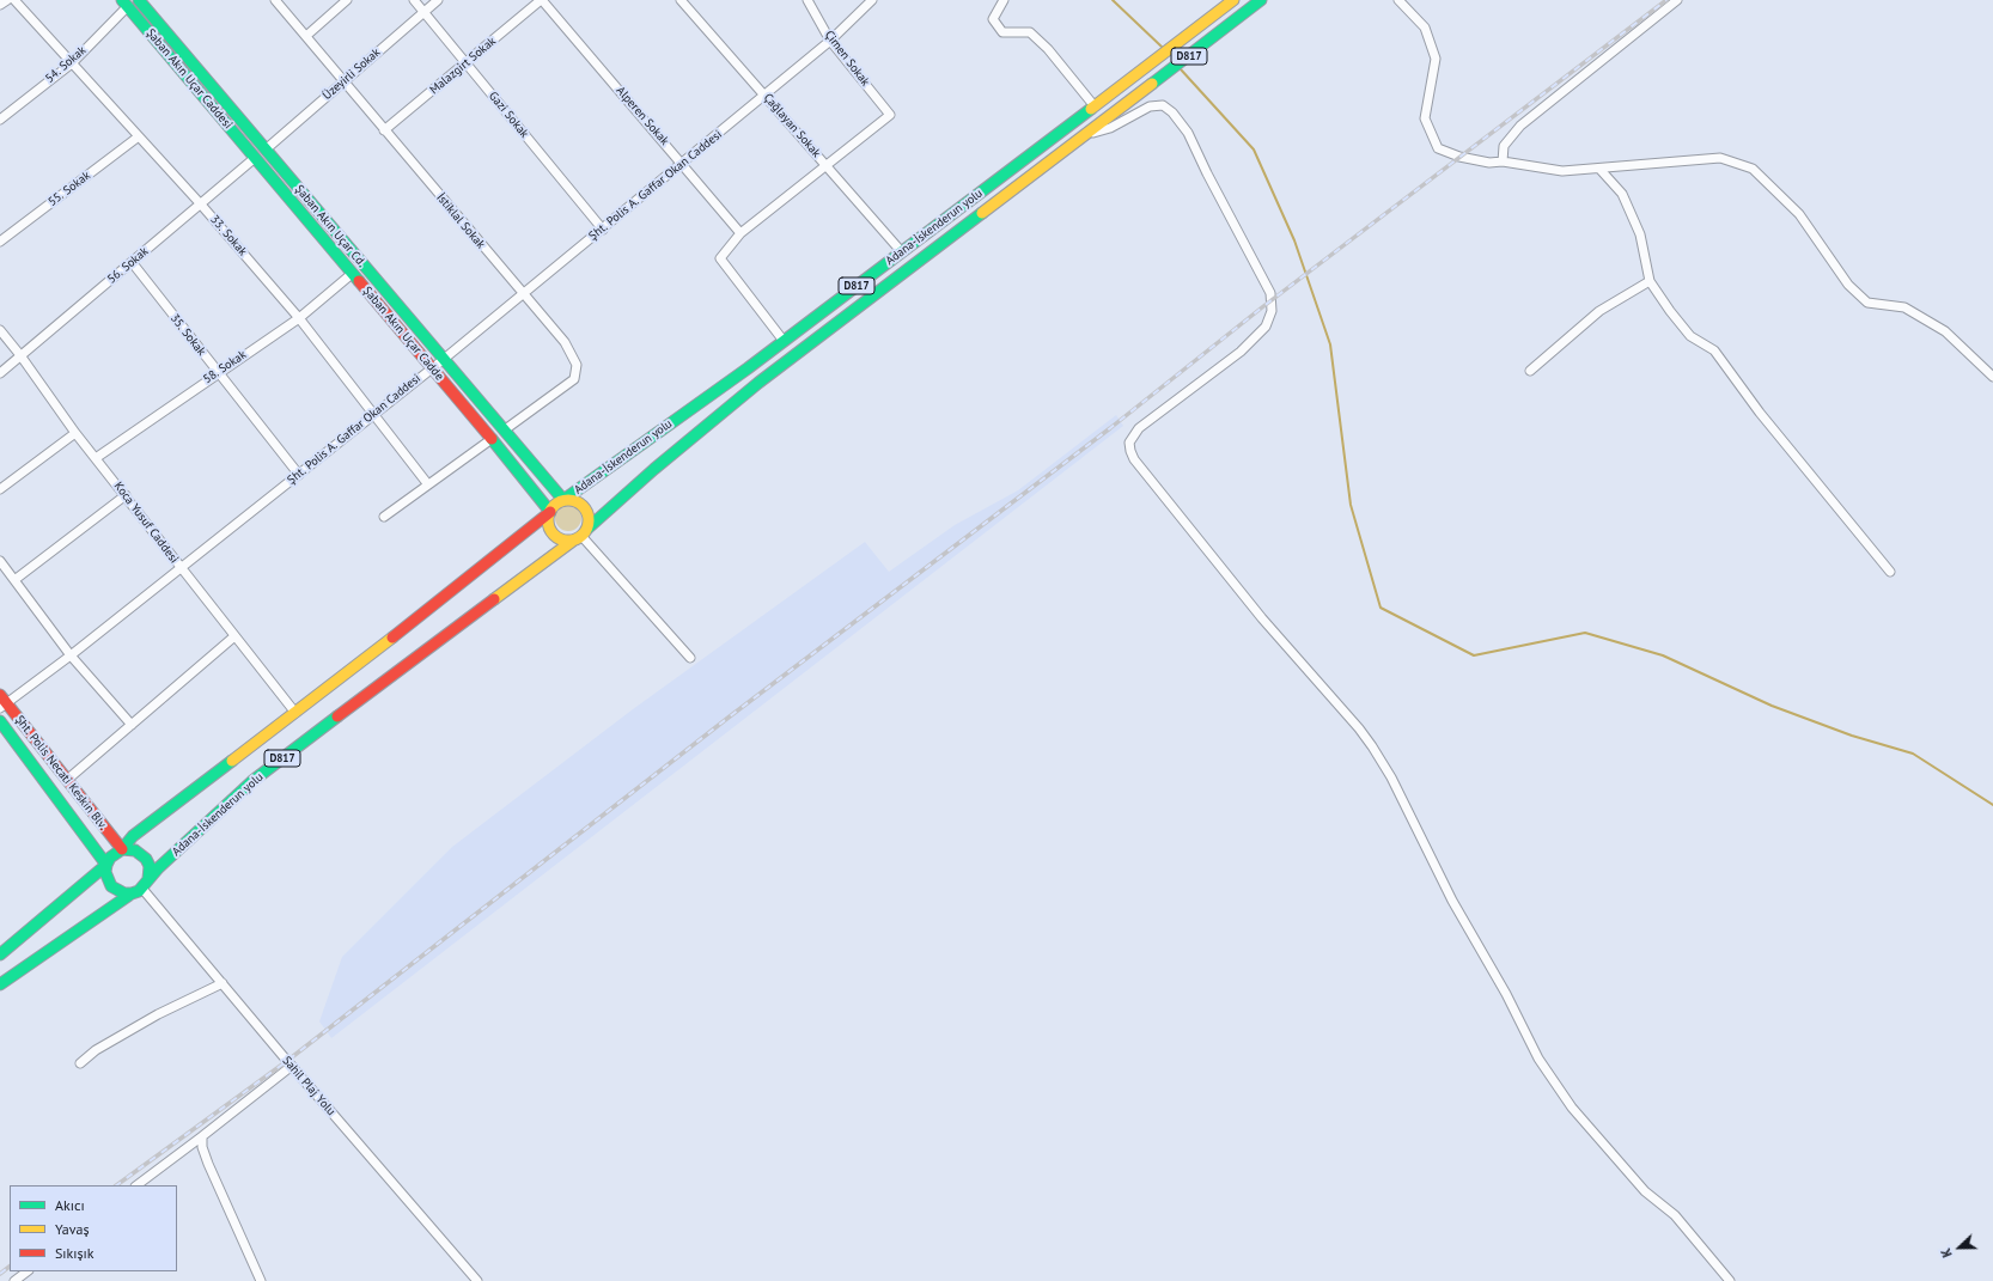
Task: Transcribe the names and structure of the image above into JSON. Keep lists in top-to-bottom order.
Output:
{
  "streets": {
    "main road": [
      "D817",
      "Şaban Akın Uçar Caddesi",
      "Şaban Akın Uçar Cd.",
      "Adana-İskenderun yolu",
      "Şaban Akın Uçar Cadde",
      "Şht. Polis Necati Keskin Blv."
    ],
    "street": [
      "Çimen Sokak",
      "54. Sokak",
      "Malazgirt Sokak",
      "Üzeyirli Sokak",
      "Gazi Sokak",
      "Alperen Sokak",
      "Çağlayan Sokak",
      "Şht. Polis A. Gaffar Okan Caddesi",
      "55. Sokak",
      "İstiklal Sokak",
      "33. Sokak",
      "56. Sokak",
      "35. Sokak",
      "58. Sokak",
      "Koca Yusuf Caddesi",
      "Sahil Plaj Yolu"
    ]
  },
  "crossings": [
    ["D817", "Şaban Akın Uçar Cd."],
    ["D817", "Adana-İskenderun yolu"],
    ["D817", "Şaban Akın Uçar Cadde"],
    ["D817", "Koca Yusuf Caddesi"],
    ["D817", "Şht. Polis Necati Keskin Blv."],
    ["D817", "Sahil Plaj Yolu"],
    ["Çimen Sokak", "Çağlayan Sokak"],
    ["Çimen Sokak", "Şht. Polis A. Gaffar Okan Caddesi"],
    ["54. Sokak", "Şaban Akın Uçar Caddesi"],
    ["54. Sokak", "33. Sokak"],
    ["Malazgirt Sokak", "Gazi Sokak"],
    ["Malazgirt Sokak", "Alperen Sokak"],
    ["Malazgirt Sokak", "İstiklal Sokak"],
    ["Üzeyirli Sokak", "Şaban Akın Uçar Caddesi"],
    ["Üzeyirli Sokak", "Gazi Sokak"],
    ["Üzeyirli Sokak", "İstiklal Sokak"],
    ["Üzeyirli Sokak", "Şaban Akın Uçar Cd."],
    ["Şaban Akın Uçar Caddesi", "Şaban Akın Uçar Cd."],
    ["Şaban Akın Uçar Caddesi", "56. Sokak"],
    ["Şaban Akın Uçar Caddesi", "Şaban Akın Uçar Cadde"],
    ["Gazi Sokak", "Şht. Polis A. Gaffar Okan Caddesi"],
    ["Alperen Sokak", "Şht. Polis A. Gaffar Okan Caddesi"],
    ["Çağlayan Sokak", "Şht. Polis A. Gaffar Okan Caddesi"],
    ["Çağlayan Sokak", "Adana-İskenderun yolu"],
    ["Şht. Polis A. Gaffar Okan Caddesi", "İstiklal Sokak"],
    ["Şht. Polis A. Gaffar Okan Caddesi", "Şaban Akın Uçar Cd."],
    ["Şht. Polis A. Gaffar Okan Caddesi", "33. Sokak"],
    ["Şht. Polis A. Gaffar Okan Caddesi", "Şaban Akın Uçar Cadde"],
    ["Şht. Polis A. Gaffar Okan Caddesi", "35. Sokak"],
    ["Şht. Polis A. Gaffar Okan Caddesi", "Koca Yusuf Caddesi"],
    ["Şht. Polis A. Gaffar Okan Caddesi", "Şht. Polis Necati Keskin Blv."],
    ["55. Sokak", "33. Sokak"],
    ["İstiklal Sokak", "Şaban Akın Uçar Cd."],
    ["Şaban Akın Uçar Cd.", "Adana-İskenderun yolu"],
    ["Şaban Akın Uçar Cd.", "Şaban Akın Uçar Cadde"],
    ["Adana-İskenderun yolu", "Şaban Akın Uçar Cadde"],
    ["Adana-İskenderun yolu", "Şht. Polis Necati Keskin Blv."],
    ["Adana-İskenderun yolu", "Sahil Plaj Yolu"],
    ["33. Sokak", "56. Sokak"],
    ["33. Sokak", "58. Sokak"],
    ["56. Sokak", "Şaban Akın Uçar Cadde"],
    ["56. Sokak", "35. Sokak"],
    ["56. Sokak", "Koca Yusuf Caddesi"],
    ["Şaban Akın Uçar Cadde", "58. Sokak"],
    ["35. Sokak", "58. Sokak"],
    ["58. Sokak", "Koca Yusuf Caddesi"],
    ["Şht. Polis Necati Keskin Blv.", "Sahil Plaj Yolu"]
  ],
  "legend": ["Akıcı", "Yavaş", "Sıkışık"],
  "north": "left"
}
